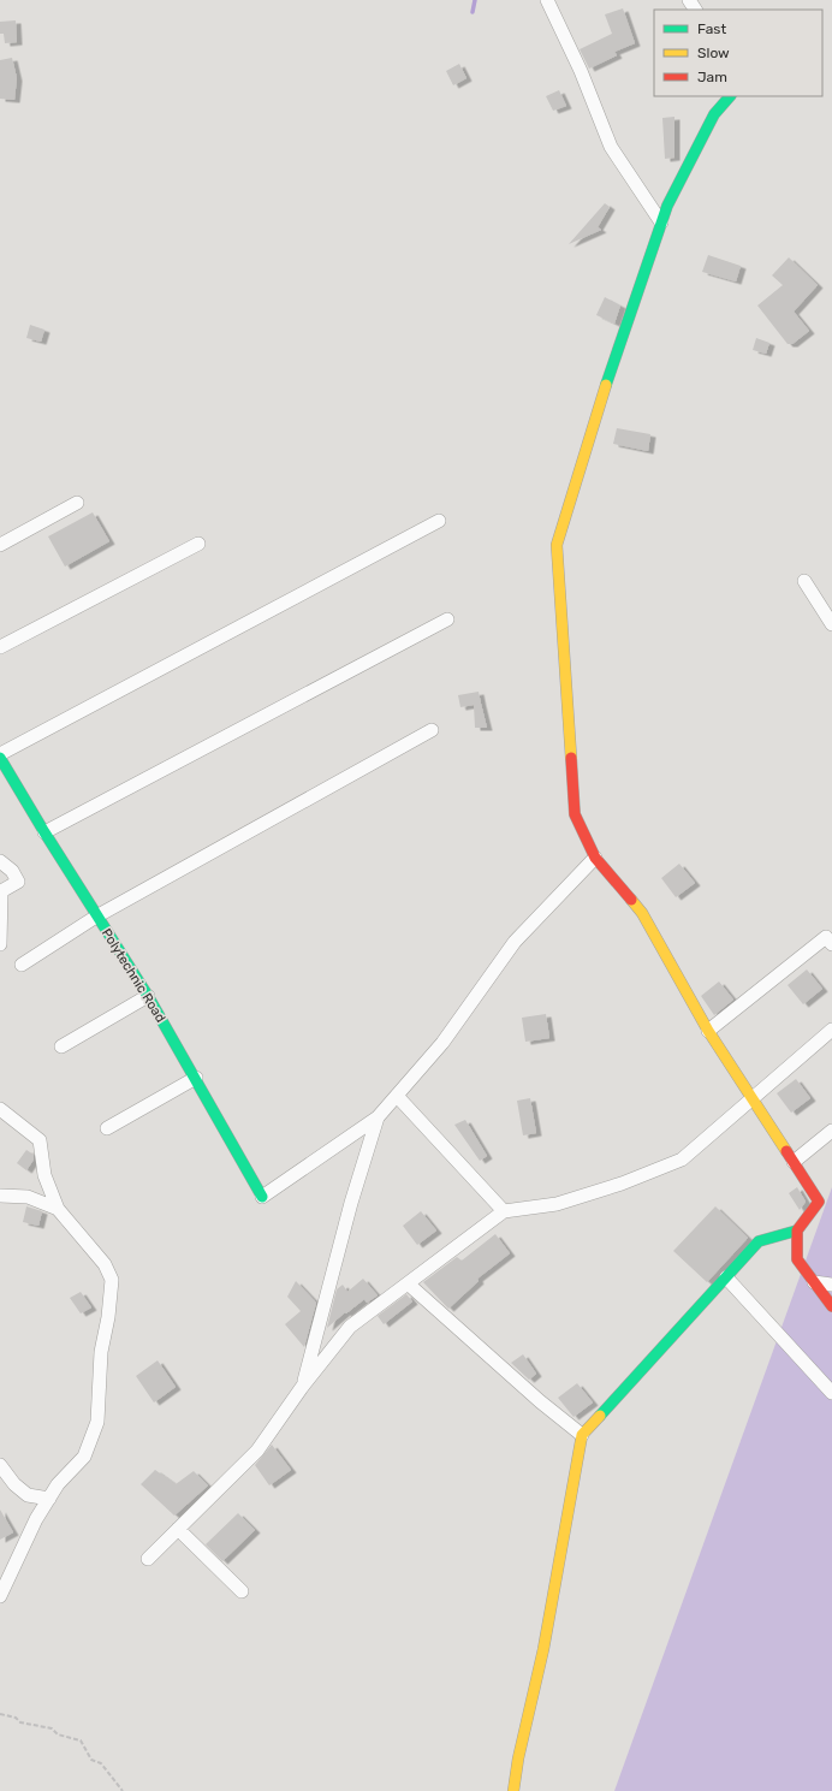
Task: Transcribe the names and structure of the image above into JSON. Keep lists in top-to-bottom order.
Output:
{
  "streets": {
    "street": ["Polytechnic Road"]
  },
  "legend": ["Fast", "Slow", "Jam"]
}
